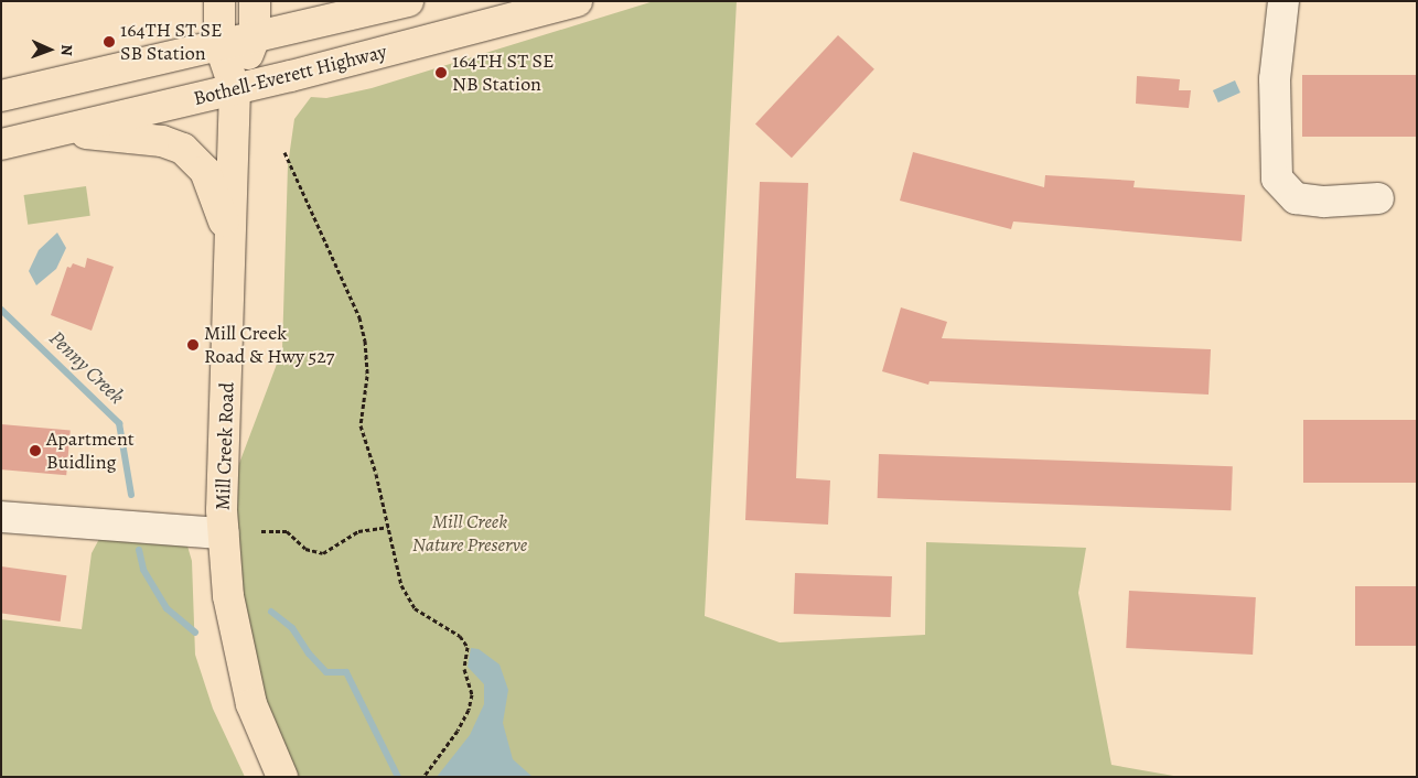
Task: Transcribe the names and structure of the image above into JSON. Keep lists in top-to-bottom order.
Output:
{
  "streets": {
    "main road": ["Bothell-Everett Highway", "Mill Creek Road"]
  },
  "crossings": [
    ["Bothell-Everett Highway", "Mill Creek Road"]
  ],
  "water": ["Penny Creek"],
  "parks": ["Mill Creek Nature Preserve"],
  "places": [
    "164TH ST SE SB Station",
    "164TH ST SE NB Station",
    "Mill Creek Road & Hwy 527",
    "Apartment Buidling"
  ],
  "north": "right"
}
